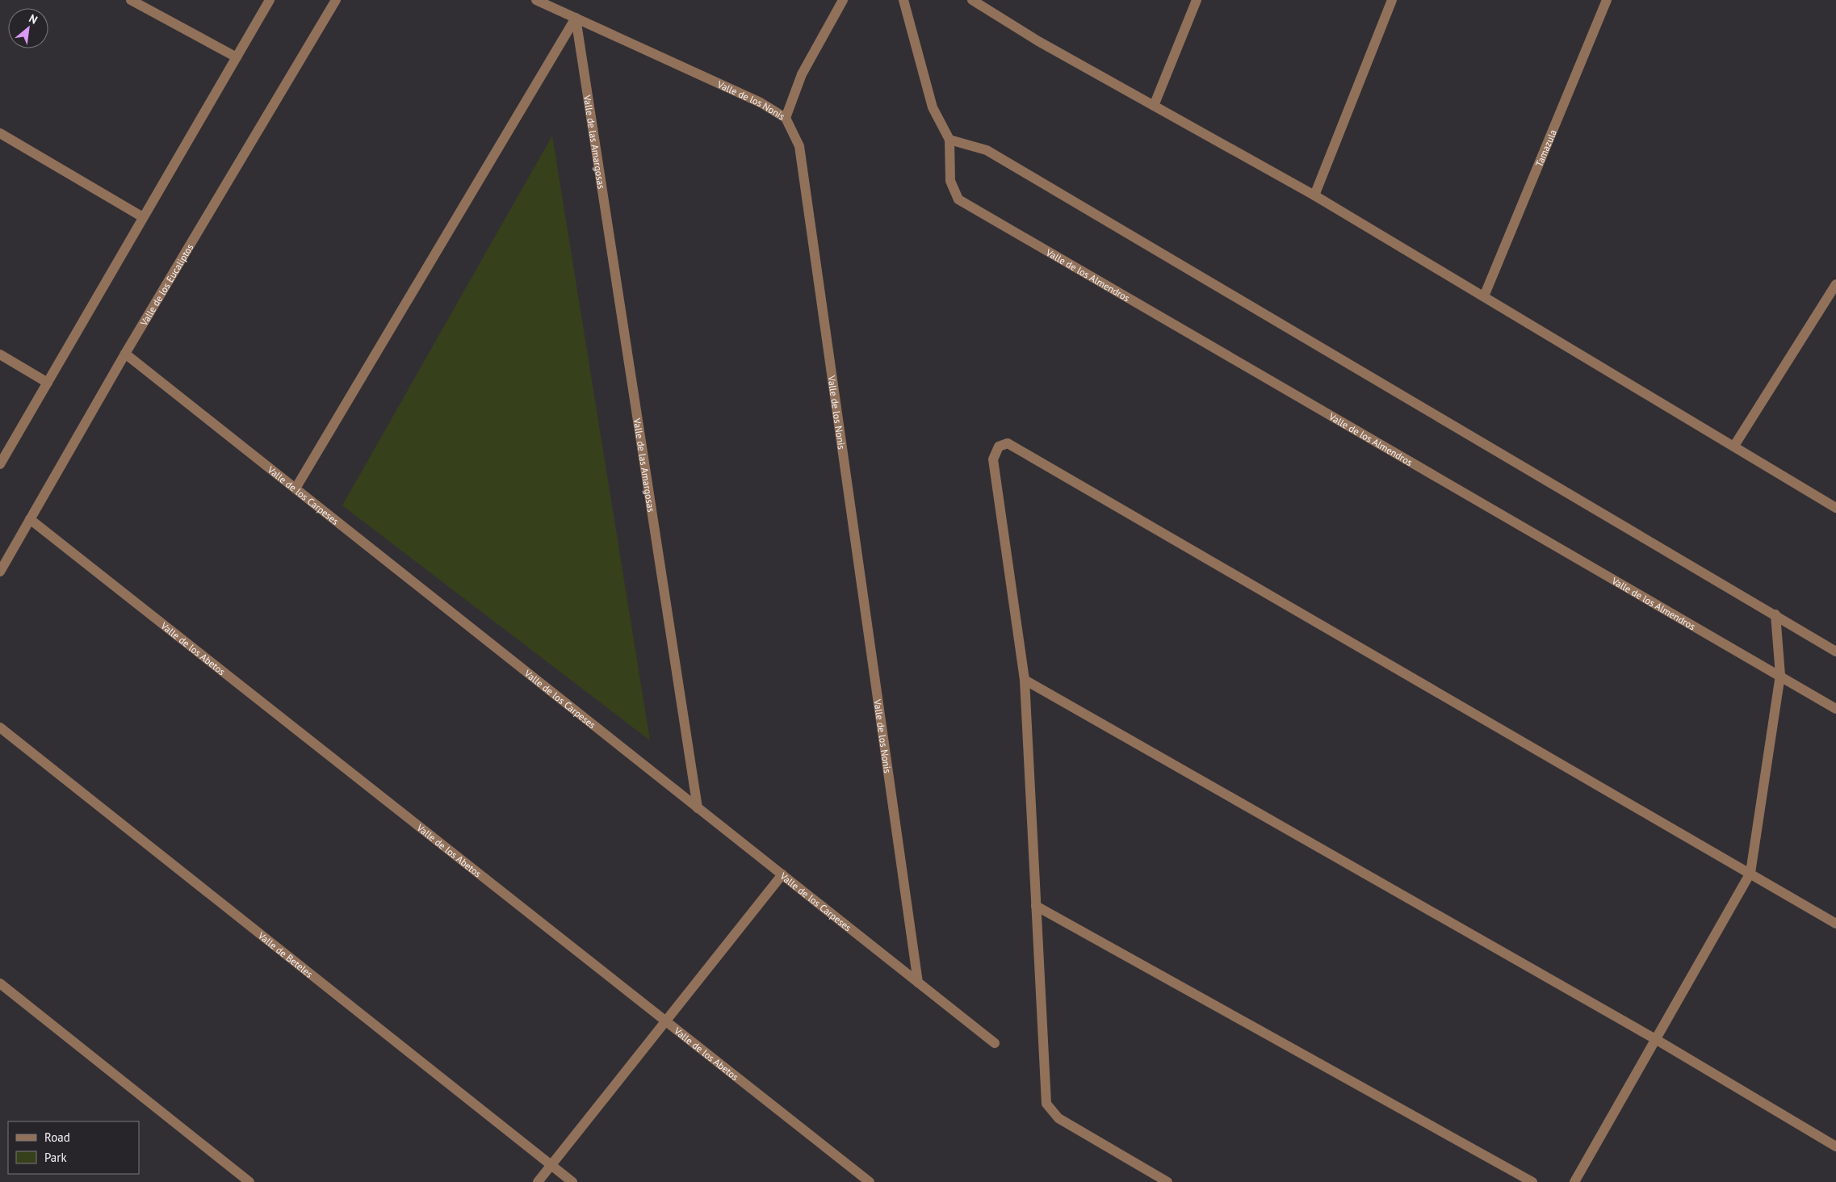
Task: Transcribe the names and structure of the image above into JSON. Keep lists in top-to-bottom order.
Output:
{
  "streets": {
    "street": [
      "Valle de los Nonis",
      "Valle de las Amargosas",
      "Tamazula",
      "Valle de los Almendros",
      "Valle de los Eucaliptos",
      "Valle de los Carpeses",
      "Valle de los Abetos",
      "Valle de Beteles"
    ]
  },
  "crossings": [
    ["Valle de los Nonis", "Valle de las Amargosas"],
    ["Valle de los Nonis", "Valle de los Carpeses"],
    ["Valle de las Amargosas", "Valle de los Carpeses"],
    ["Valle de los Eucaliptos", "Valle de los Carpeses"],
    ["Valle de los Eucaliptos", "Valle de los Abetos"]
  ],
  "legend": ["Road", "Park"],
  "north": "top right"
}
